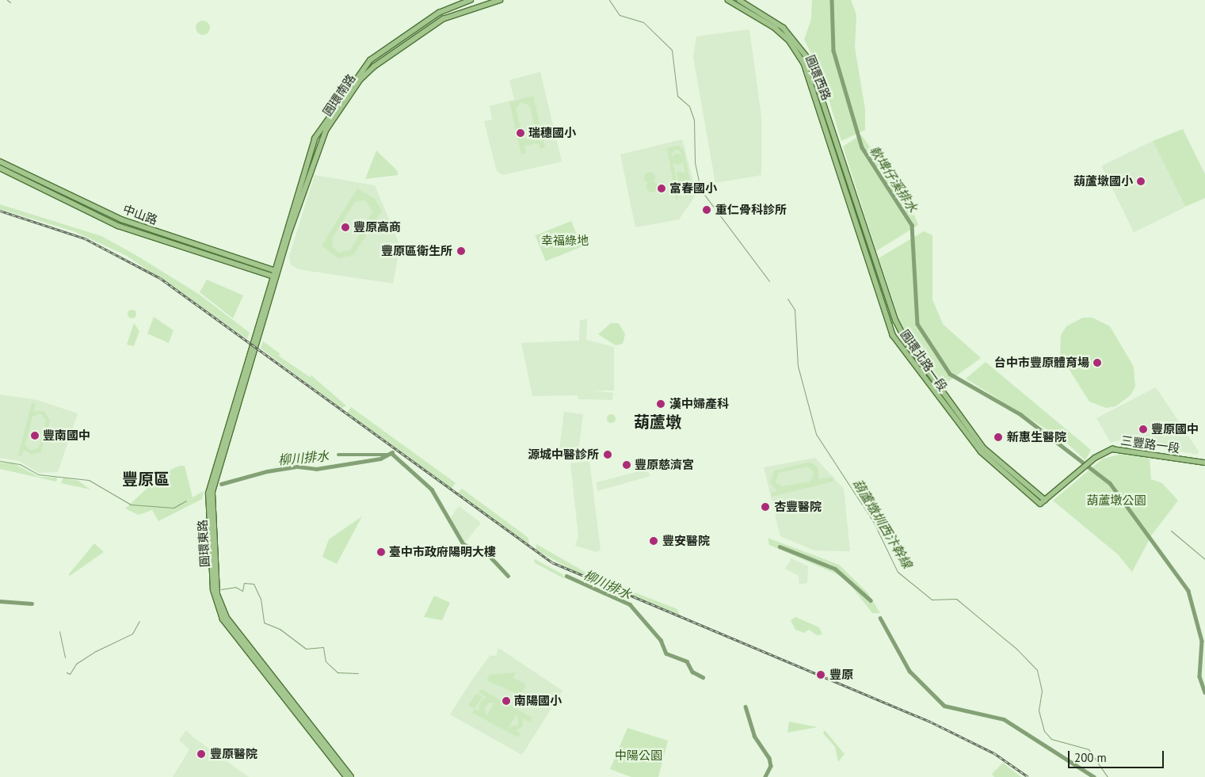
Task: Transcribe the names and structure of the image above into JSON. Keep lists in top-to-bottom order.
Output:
{
  "streets": {
    "main road": [
      "圓環西路",
      "圓環南路",
      "中山路",
      "圓環北路一段",
      "三豐路一段",
      "圓環東路"
    ]
  },
  "crossings": [
    ["圓環西路", "圓環北路一段"],
    ["圓環南路", "中山路"],
    ["圓環南路", "圓環東路"],
    ["中山路", "圓環東路"],
    ["圓環北路一段", "三豐路一段"]
  ],
  "districts": ["葫蘆墩", "豐原區"],
  "water": ["軟埤仔溪排水", "柳川排水", "葫蘆燉圳西汴幹線"],
  "parks": ["幸福綠地", "葫蘆墩公園", "中陽公園"],
  "places": [
    "瑞穗國小",
    "葫蘆墩國小",
    "富春國小",
    "重仁骨科診所",
    "豐原高商",
    "豐原區衛生所",
    "台中市豐原體育場",
    "漢中婦產科",
    "豐原國中",
    "豐南國中",
    "新惠生醫院",
    "源城中醫診所",
    "豐原慈濟宮",
    "杏豐醫院",
    "豐安醫院",
    "臺中市政府陽明大樓",
    "豐原",
    "南陽國小",
    "豐原醫院"
  ],
  "scale_bar": "200 m"
}
